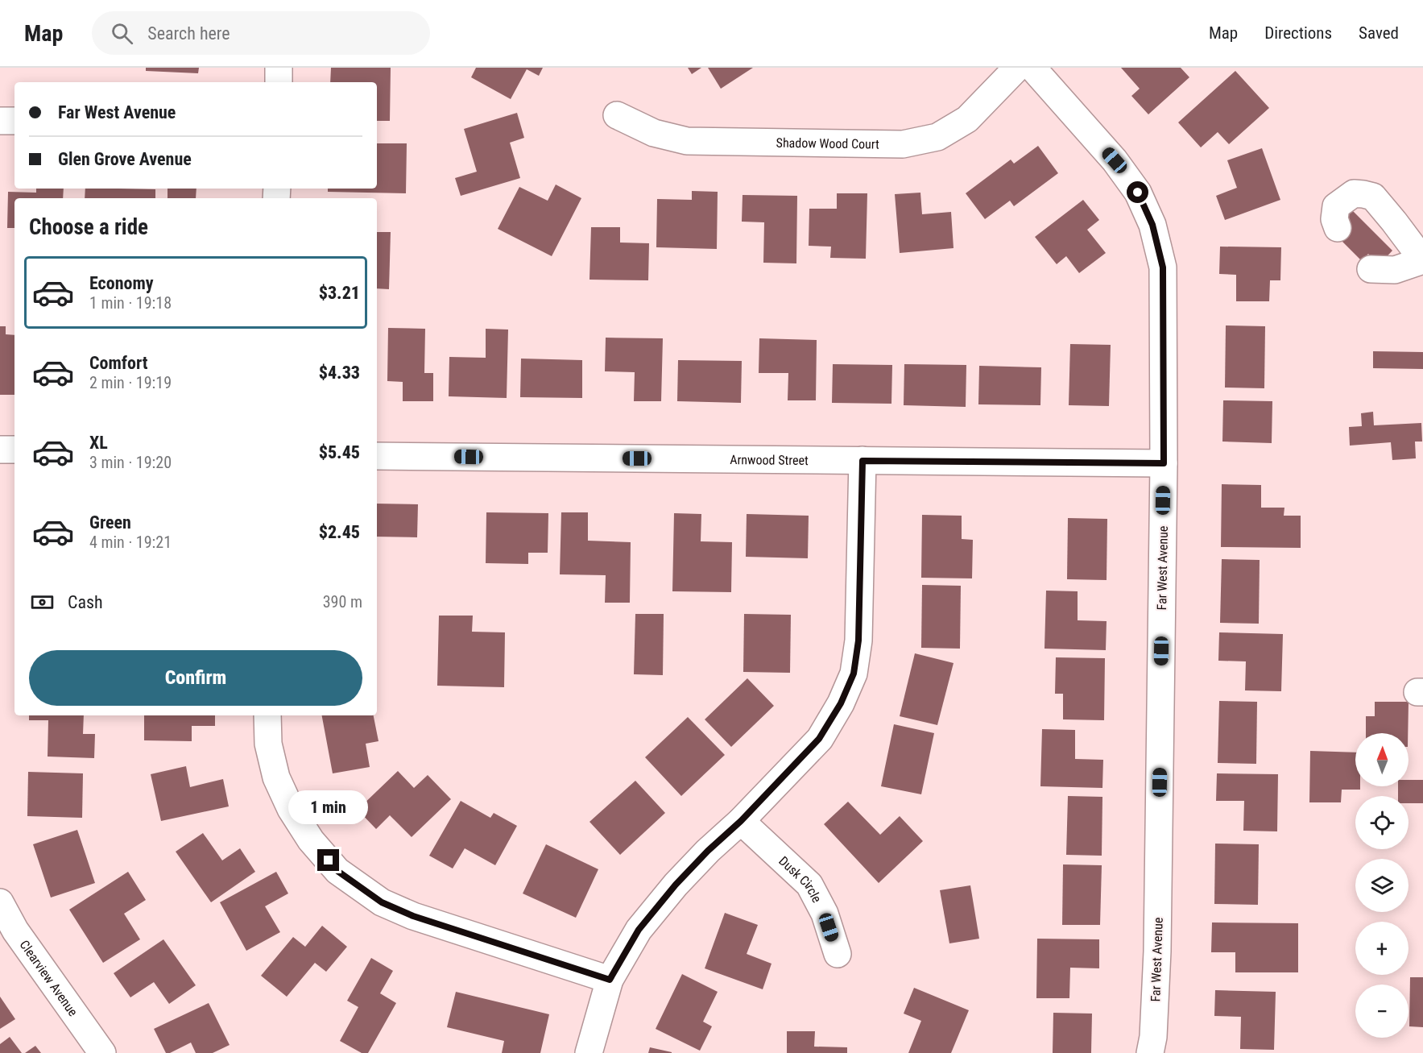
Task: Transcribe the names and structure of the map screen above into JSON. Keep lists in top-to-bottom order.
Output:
{
  "streets": {
    "street": [
      "Shadow Wood Court",
      "Arnwood Street",
      "Far West Avenue",
      "Dusk Circle",
      "Clearview Avenue"
    ]
  },
  "crossings": [
    ["Arnwood Street", "Far West Avenue"]
  ],
  "north": "top",
  "page": {
    "header": "Map",
    "search": "Search here",
    "nav": ["Map", "Directions", "Saved"],
    "banner": ["Far West Avenue", "Glen Grove Avenue"],
    "heading": "Choose a ride",
    "list": [
      {
        "name": "Economy",
        "note": "1 min · 19:18",
        "value": "$3.21"
      },
      {
        "name": "Comfort",
        "note": "2 min · 19:19",
        "value": "$4.33"
      },
      {
        "name": "XL",
        "note": "3 min · 19:20",
        "value": "$5.45"
      },
      {
        "name": "Green",
        "note": "4 min · 19:21",
        "value": "$2.45"
      }
    ],
    "pay": ["Cash", "390 m"],
    "buttons": "Confirm",
    "map_buttons": ["+", "−"],
    "bubble": "1 min"
  }
}
